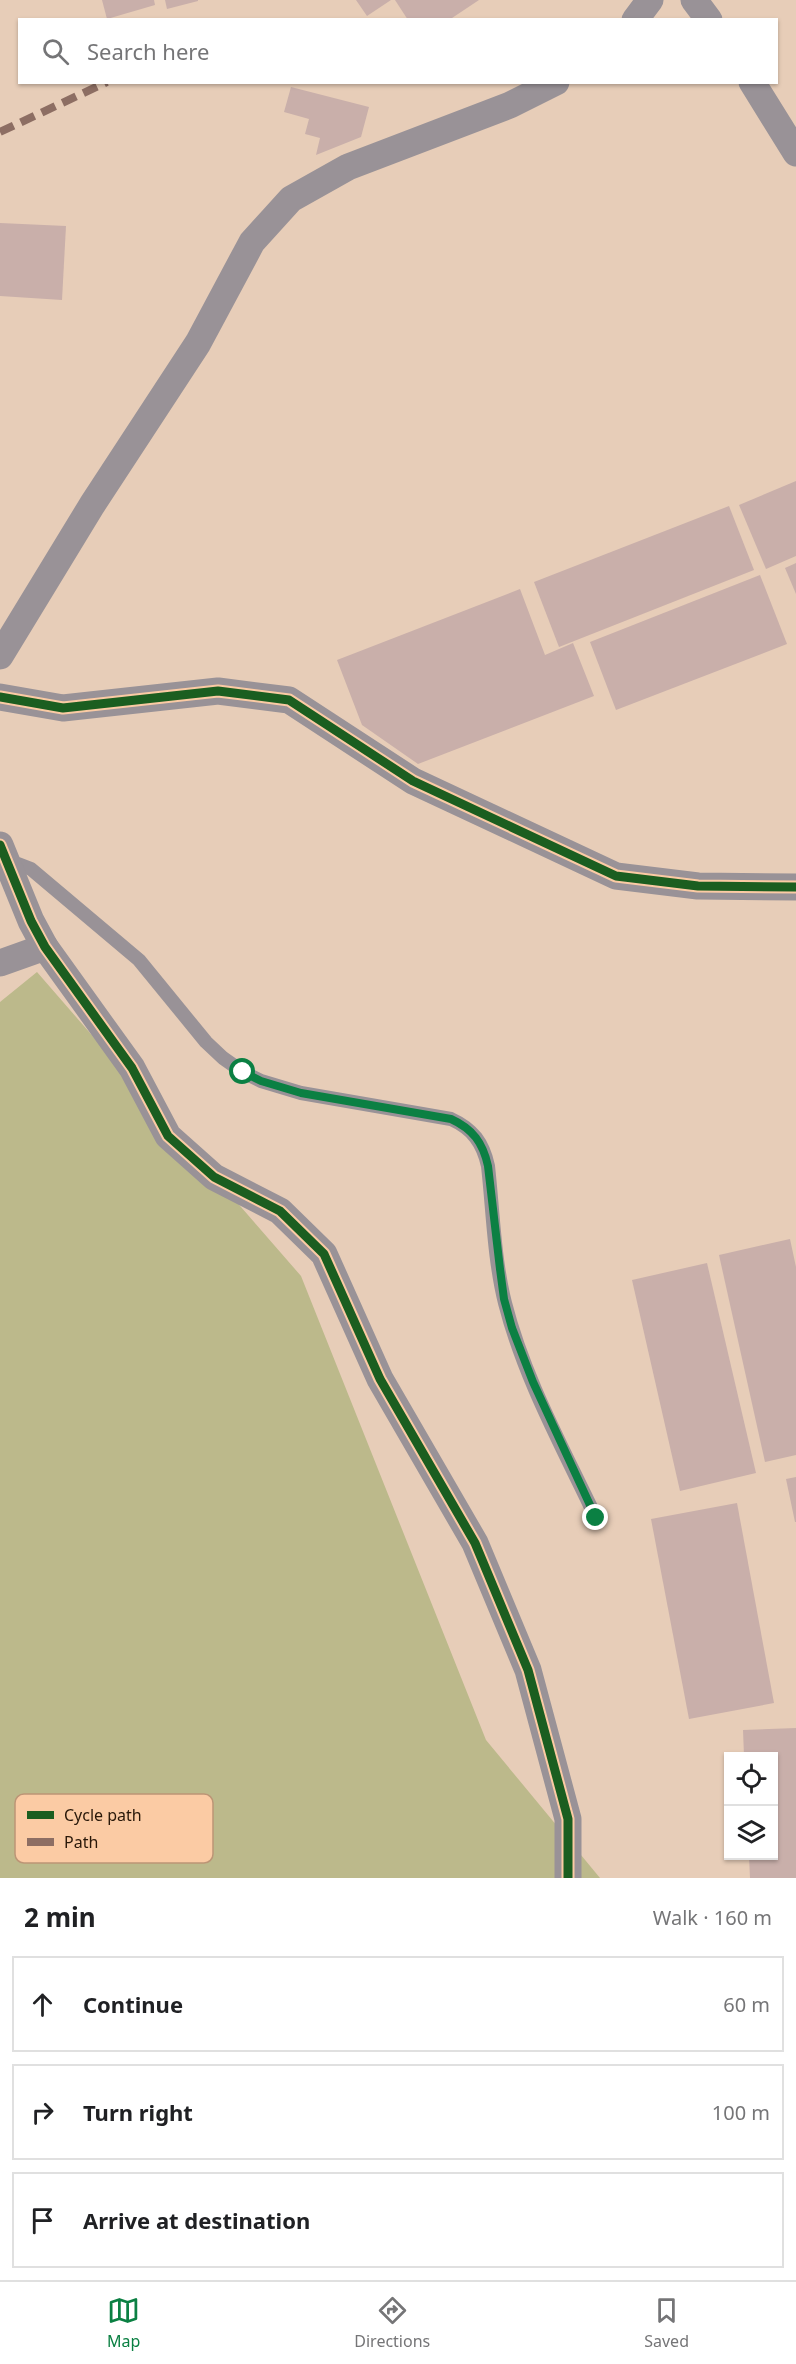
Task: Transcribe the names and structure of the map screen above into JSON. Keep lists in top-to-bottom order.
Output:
{
  "legend": ["Cycle path", "Path"],
  "page": {
    "search": "Search here",
    "heading": ["2 min", "Walk · 160 m"],
    "list": [
      ["Continue", "60 m"],
      ["Turn right", "100 m"],
      "Arrive at destination"
    ],
    "nav": ["Map", "Directions", "Saved"]
  }
}
